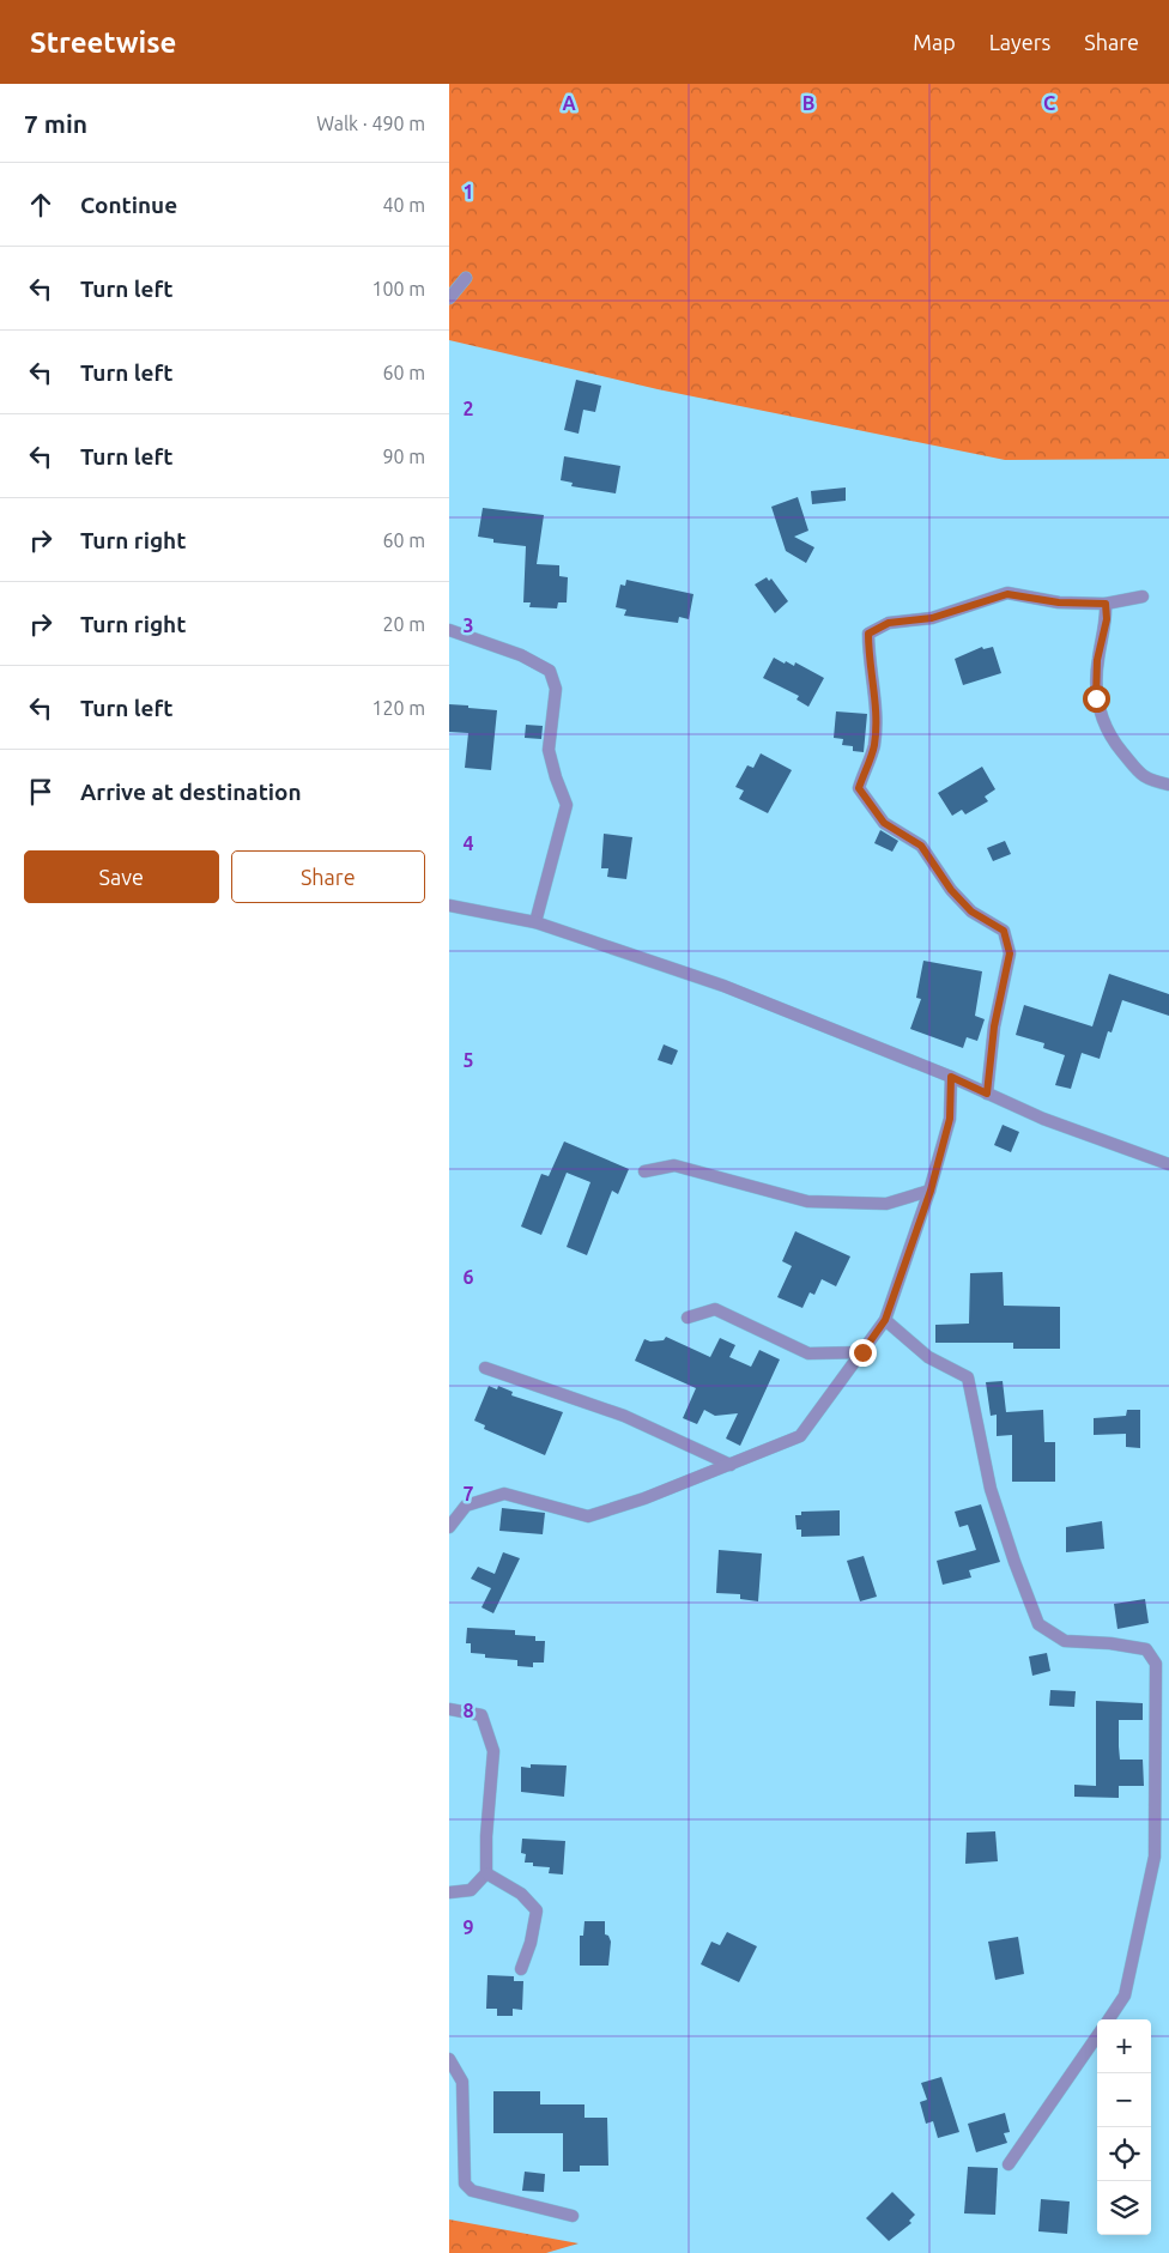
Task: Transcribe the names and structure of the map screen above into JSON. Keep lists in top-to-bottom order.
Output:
{
  "page": {
    "header": "Streetwise",
    "nav": ["Map", "Layers", "Share"],
    "heading": ["7 min", "Walk · 490 m"],
    "list": [
      ["Continue", "40 m"],
      ["Turn left", "100 m"],
      ["Turn left", "60 m"],
      ["Turn left", "90 m"],
      ["Turn right", "60 m"],
      ["Turn right", "20 m"],
      ["Turn left", "120 m"],
      "Arrive at destination"
    ],
    "buttons": ["Save", "Share"],
    "map_buttons": ["+", "−"]
  },
  "grid": {
    "columns": ["A", "B", "C"],
    "rows": [
      "1",
      "2",
      "3",
      "4",
      "5",
      "6",
      "7",
      "8",
      "9"
    ]
  }
}
